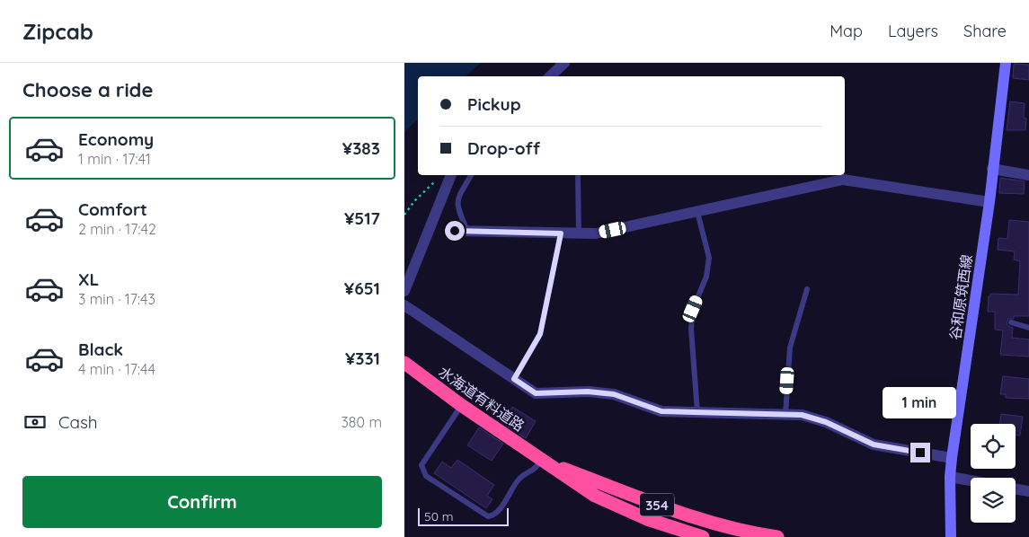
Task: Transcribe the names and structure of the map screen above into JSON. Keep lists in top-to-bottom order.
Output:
{
  "streets": {
    "highway": ["水海道有料道路", "354"],
    "main road": ["谷和原筑西線"]
  },
  "scale_bar": "50 m",
  "page": {
    "header": "Zipcab",
    "nav": ["Map", "Layers", "Share"],
    "heading": "Choose a ride",
    "banner": ["Pickup", "Drop-off"],
    "list": [
      {
        "name": "Economy",
        "note": "1 min · 17:41",
        "value": "¥383"
      },
      {
        "name": "Comfort",
        "note": "2 min · 17:42",
        "value": "¥517"
      },
      {
        "name": "XL",
        "note": "3 min · 17:43",
        "value": "¥651"
      },
      {
        "name": "Black",
        "note": "4 min · 17:44",
        "value": "¥331"
      }
    ],
    "bubble": "1 min",
    "pay": ["Cash", "380 m"],
    "buttons": "Confirm",
    "scale": "50 m"
  }
}
